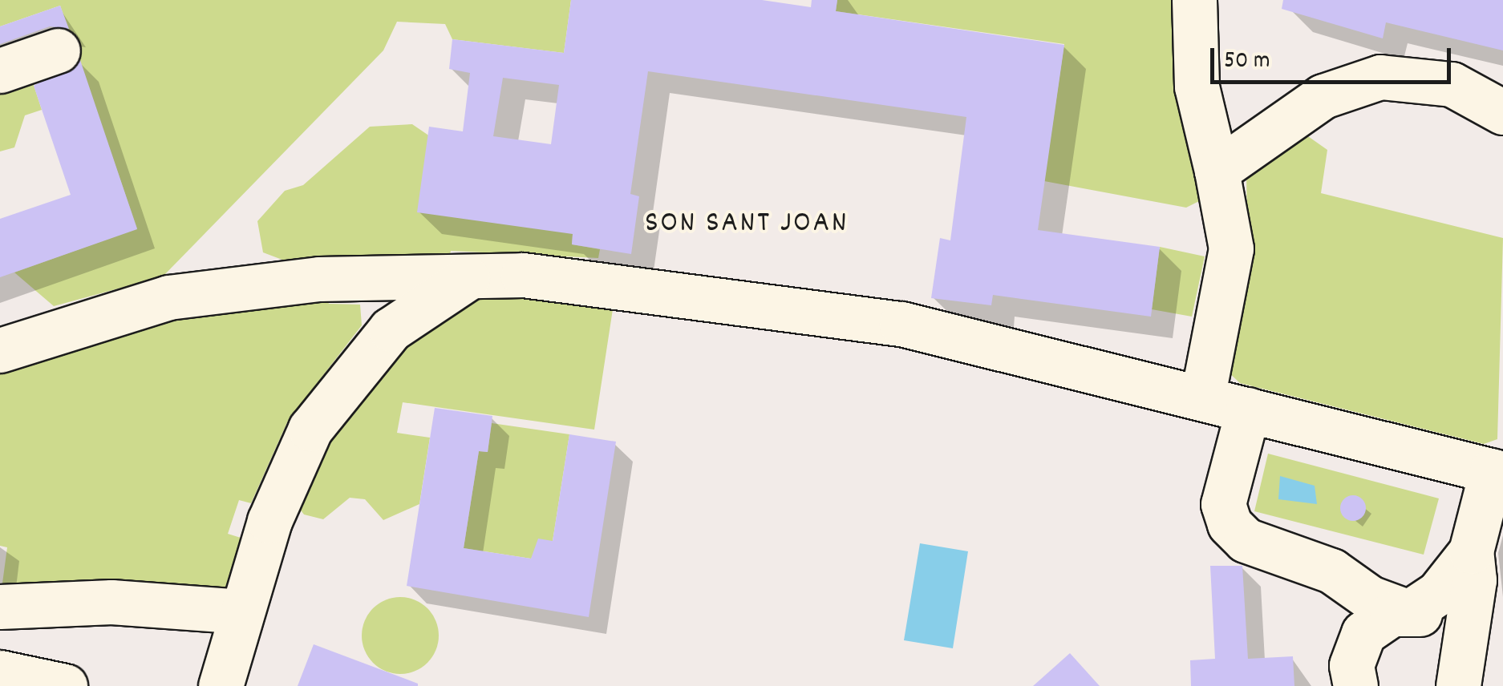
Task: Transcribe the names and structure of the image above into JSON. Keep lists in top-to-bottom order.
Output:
{
  "districts": ["SON SANT JOAN"],
  "scale_bar": "50 m"
}
